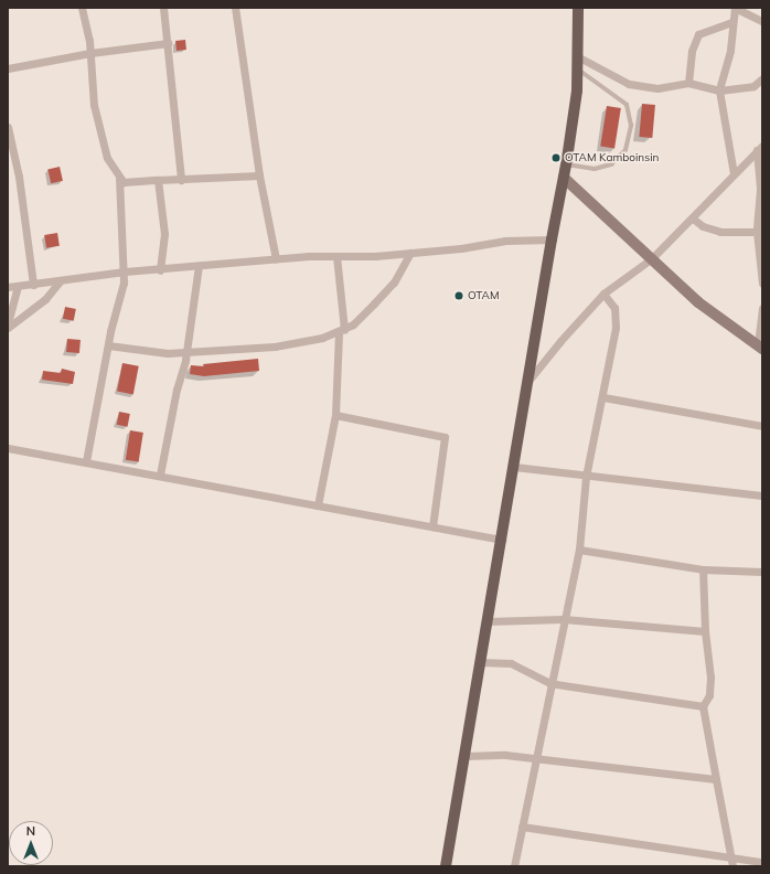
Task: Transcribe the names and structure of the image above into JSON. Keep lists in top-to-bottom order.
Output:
{
  "places": ["OTAM Kamboinsin", "OTAM"],
  "north": "top"
}
